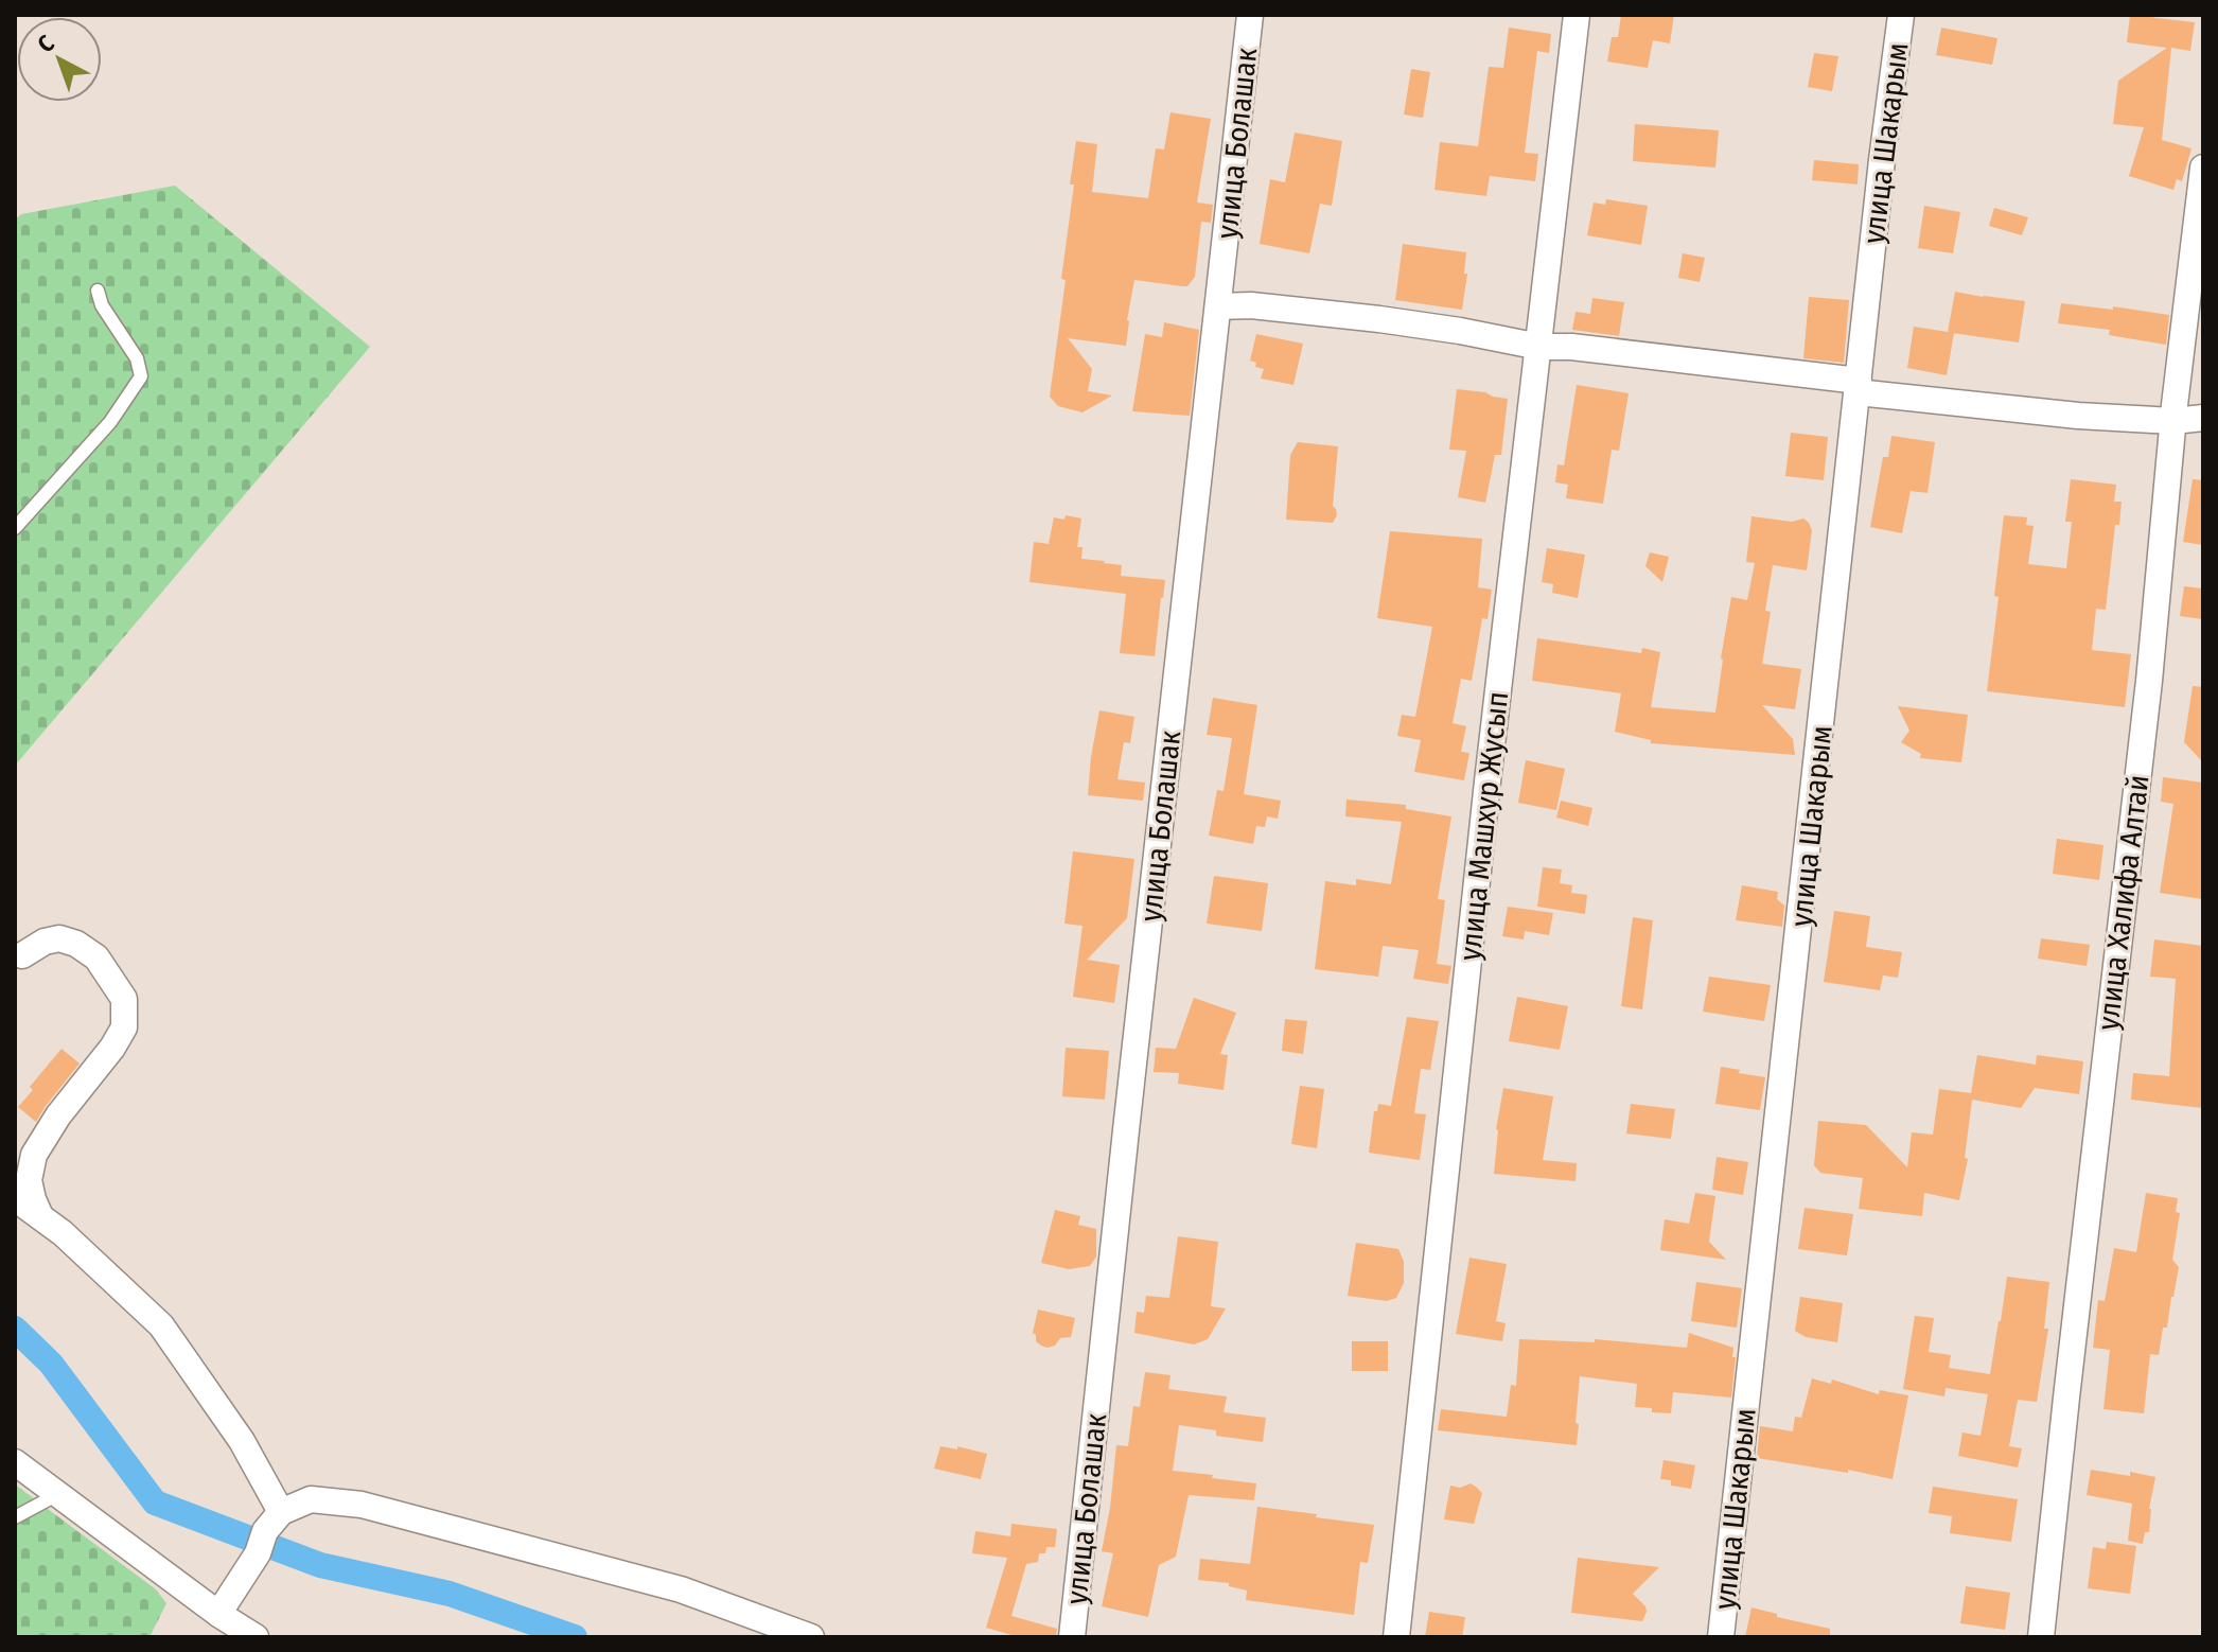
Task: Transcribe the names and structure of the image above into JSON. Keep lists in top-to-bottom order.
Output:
{
  "streets": {
    "street": [
      "улица Болашак",
      "улица Шакарым",
      "улица Машхур Жусып",
      "улица Халифа Алтай"
    ]
  },
  "north": "top left"
}
